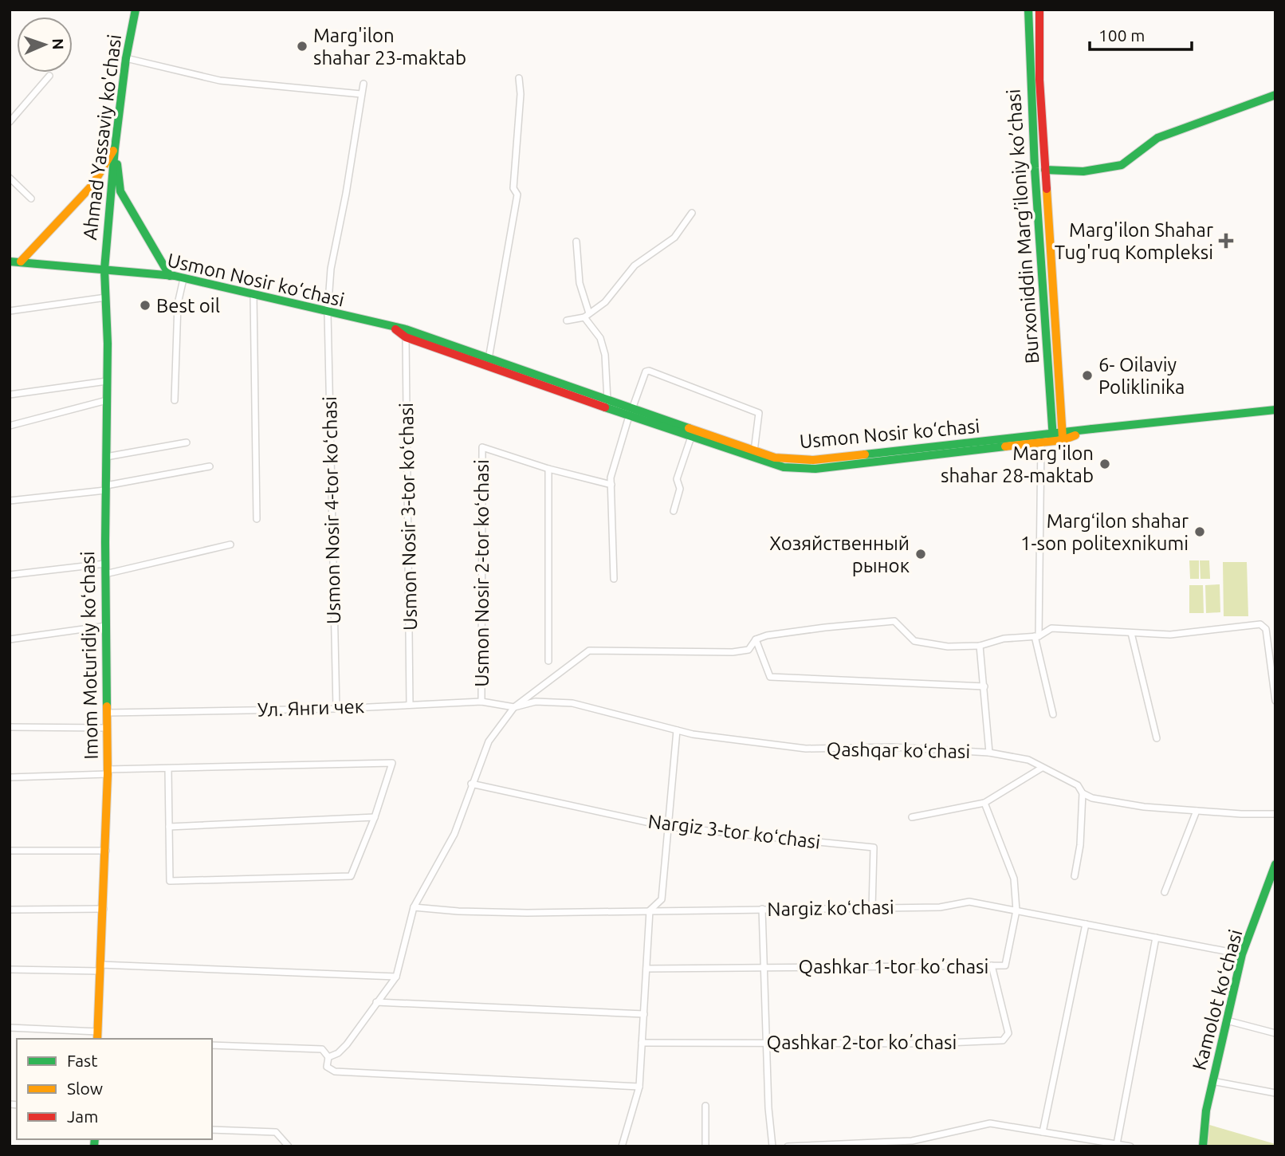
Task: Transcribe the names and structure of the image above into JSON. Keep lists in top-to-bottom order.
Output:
{
  "streets": {
    "main road": [
      "Ahmad Yassaviy ko'chasi",
      "Burxoniddin Marg’iloniy ko’chasi",
      "Usmon Nosir ko‘chasi",
      "Imom Moturidiy koʻchasi",
      "Kamolot koʻchasi"
    ],
    "street": [
      "Usmon Nosir 4-tor koʻchasi",
      "Usmon Nosir 3-tor koʻchasi",
      "Usmon Nosir 2-tor koʻchasi",
      "Ул. Янги чек",
      "Qashqar koʻchasi",
      "Nargiz 3-tor koʻchasi",
      "Nargiz koʻchasi",
      "Qashkar 1-tor koʼchasi",
      "Qashkar 2-tor koʼchasi"
    ]
  },
  "crossings": [
    ["Ahmad Yassaviy ko'chasi", "Usmon Nosir ko‘chasi"],
    ["Ahmad Yassaviy ko'chasi", "Imom Moturidiy koʻchasi"],
    ["Burxoniddin Marg’iloniy ko’chasi", "Usmon Nosir ko‘chasi"],
    ["Usmon Nosir ko‘chasi", "Usmon Nosir 4-tor koʻchasi"],
    ["Usmon Nosir ko‘chasi", "Usmon Nosir 3-tor koʻchasi"],
    ["Usmon Nosir ko‘chasi", "Imom Moturidiy koʻchasi"],
    ["Usmon Nosir 4-tor koʻchasi", "Ул. Янги чек"],
    ["Usmon Nosir 3-tor koʻchasi", "Ул. Янги чек"],
    ["Usmon Nosir 2-tor koʻchasi", "Ул. Янги чек"],
    ["Imom Moturidiy koʻchasi", "Ул. Янги чек"],
    ["Ул. Янги чек", "Qashqar koʻchasi"],
    ["Nargiz 3-tor koʻchasi", "Nargiz koʻchasi"],
    ["Nargiz koʻchasi", "Qashkar 1-tor koʼchasi"],
    ["Nargiz koʻchasi", "Kamolot koʻchasi"],
    ["Qashkar 1-tor koʼchasi", "Qashkar 2-tor koʼchasi"]
  ],
  "places": {
    "other": [
      "Marg'ilon shahar 23-maktab",
      "Best oil",
      "6- Oilaviy Poliklinika",
      "Marg'ilon shahar 28-maktab",
      "Margʻilon shahar 1-son politexnikumi",
      "Хозяйственный рынок"
    ],
    "health": ["Marg'ilon Shahar Tug'ruq Kompleksi"]
  },
  "legend": ["Fast", "Slow", "Jam"],
  "scale_bar": "100 m",
  "north": "right"
}
